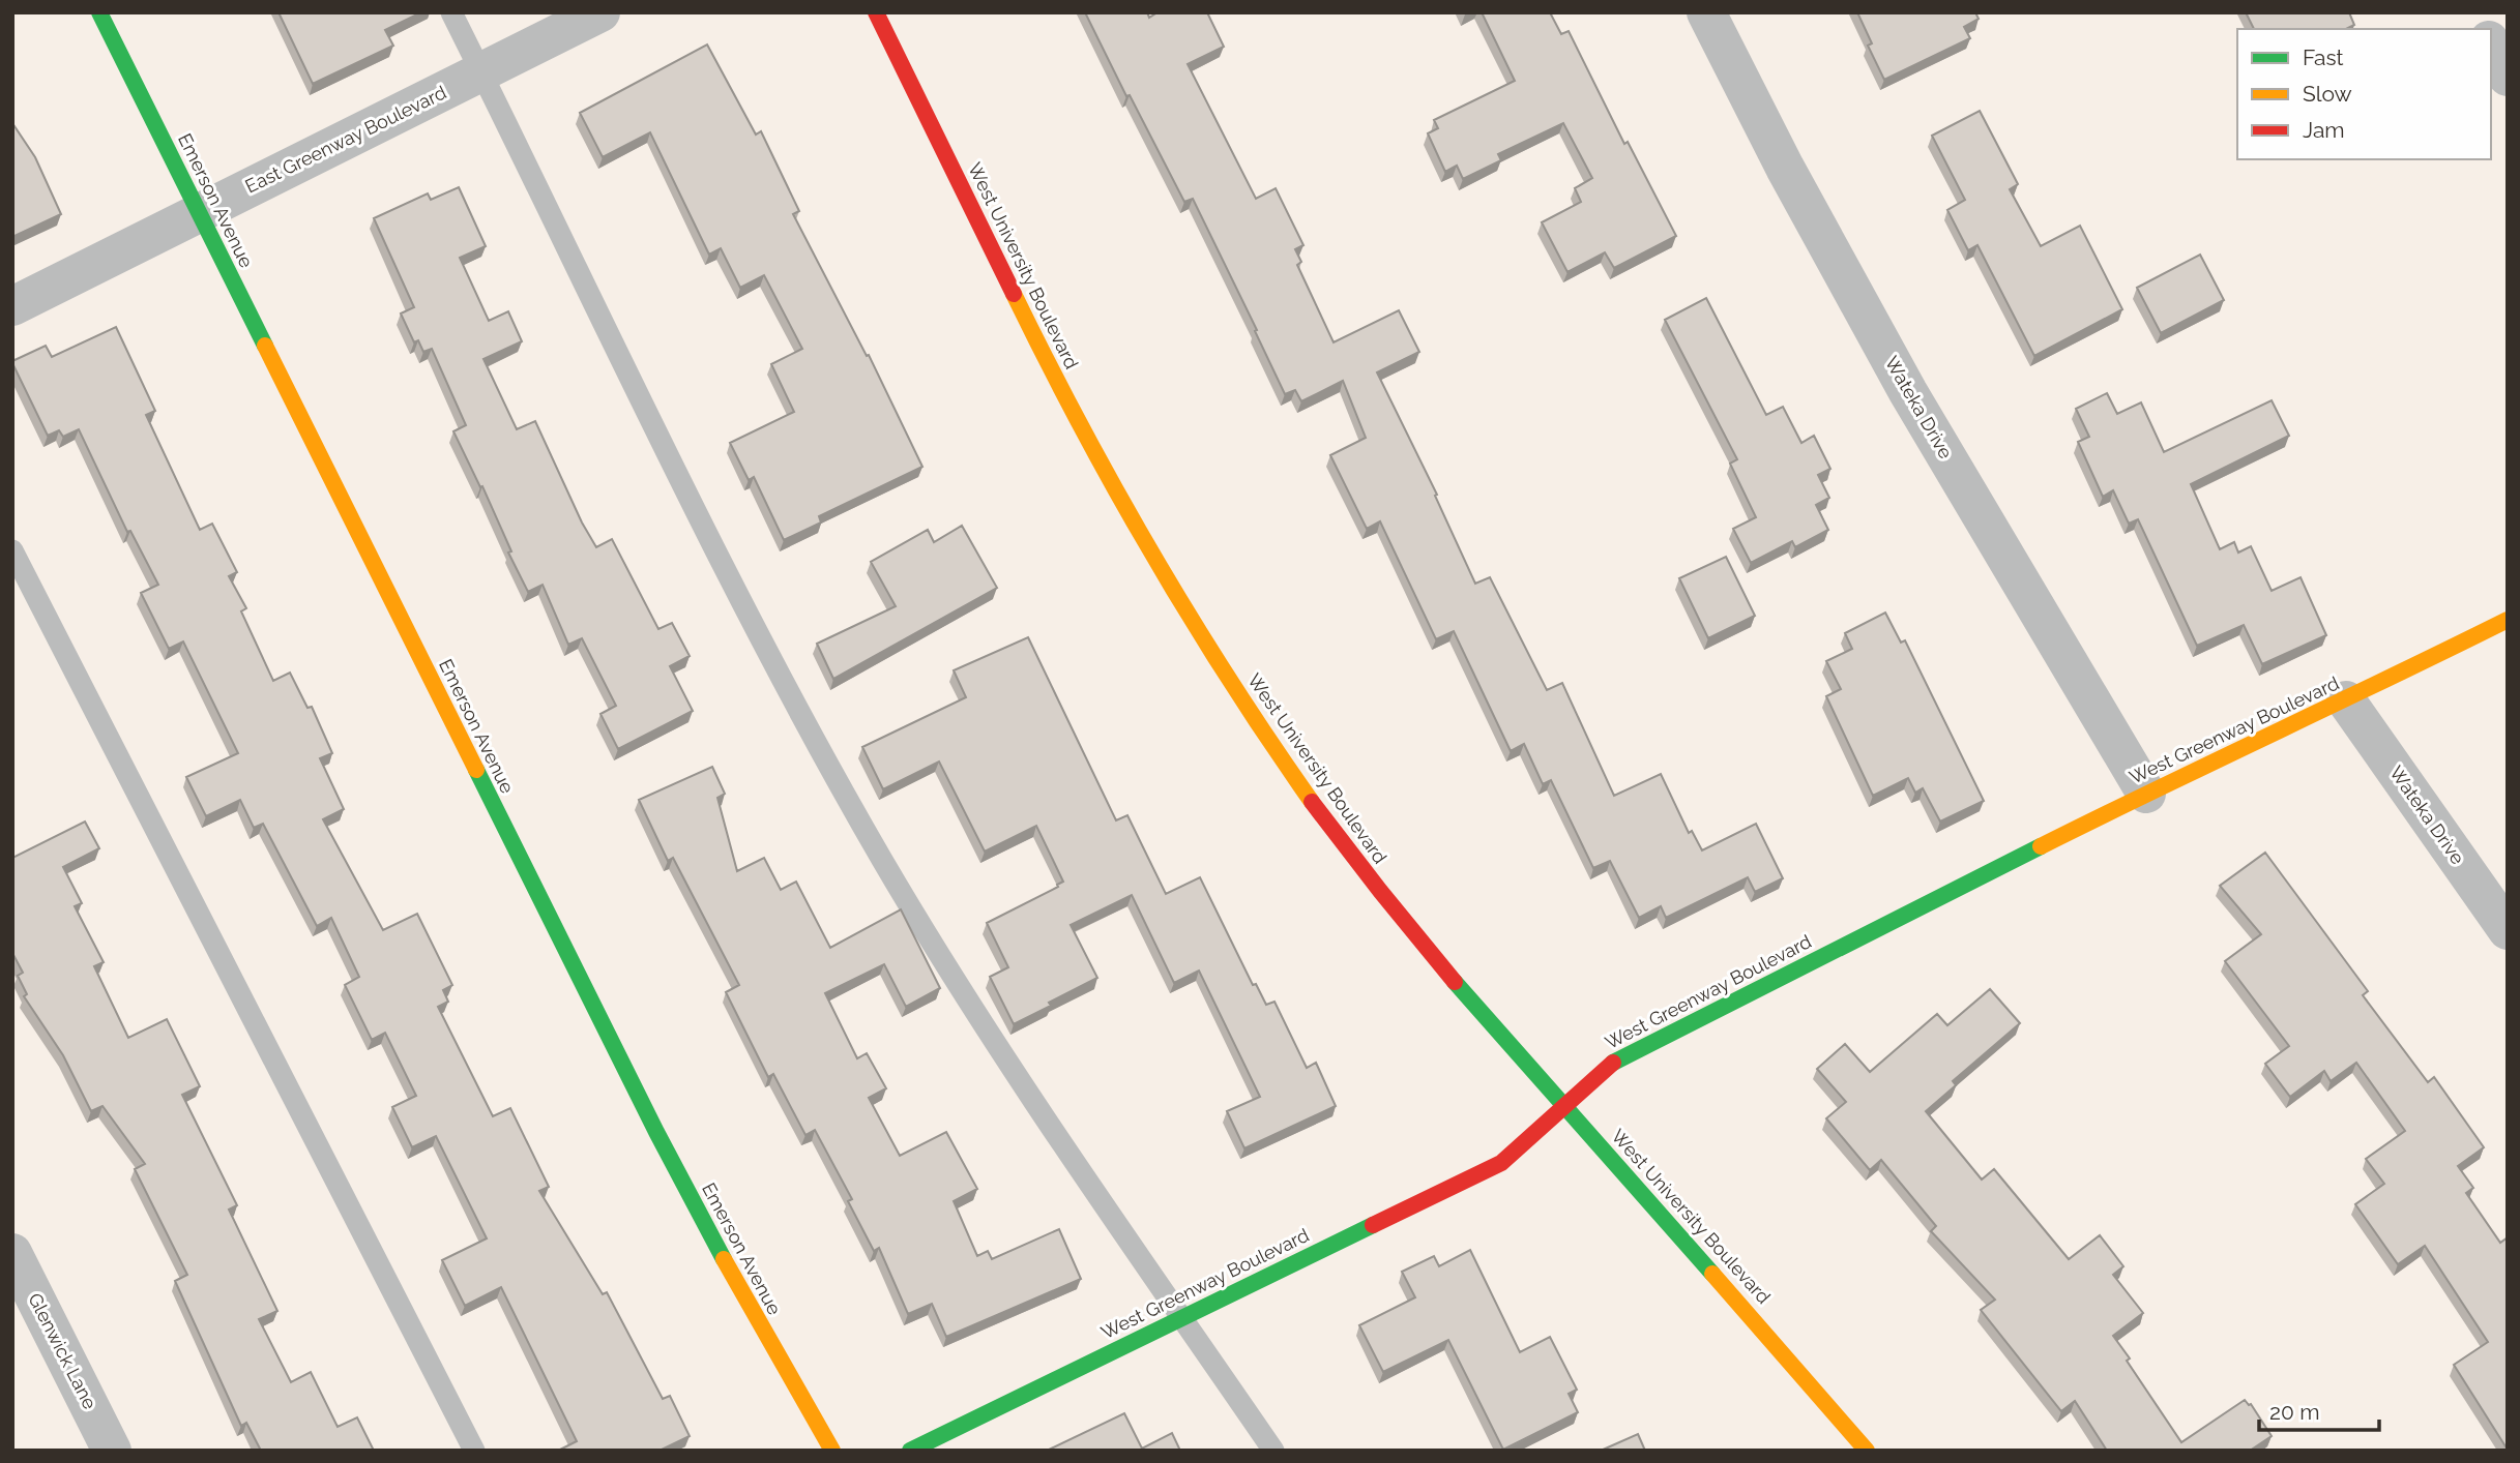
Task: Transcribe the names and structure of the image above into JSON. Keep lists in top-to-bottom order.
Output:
{
  "streets": {
    "street": [
      "East Greenway Boulevard",
      "Emerson Avenue",
      "West University Boulevard",
      "Wateka Drive",
      "West Greenway Boulevard",
      "Glenwick Lane"
    ]
  },
  "crossings": [
    ["East Greenway Boulevard", "Emerson Avenue"],
    ["West University Boulevard", "West Greenway Boulevard"],
    ["Wateka Drive", "West Greenway Boulevard"]
  ],
  "legend": ["Fast", "Slow", "Jam"],
  "scale_bar": "20 m"
}
